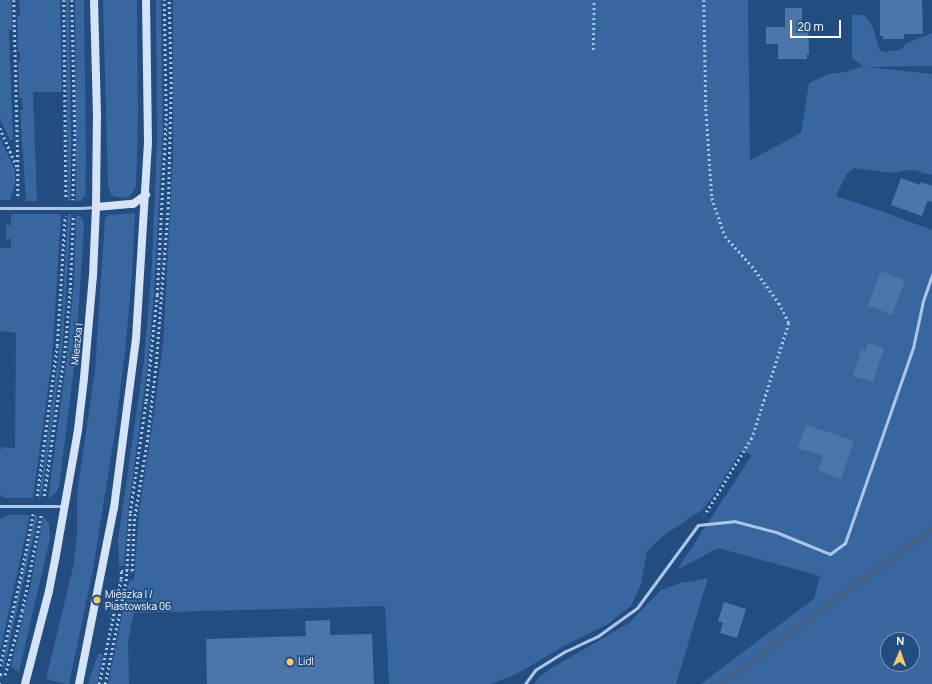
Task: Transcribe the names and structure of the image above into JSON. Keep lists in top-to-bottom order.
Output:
{
  "streets": {
    "street": ["Mieszka I"]
  },
  "places": ["Mieszka I / Piastowska 06", "Lidl"],
  "scale_bar": "20 m",
  "north": "top"
}
